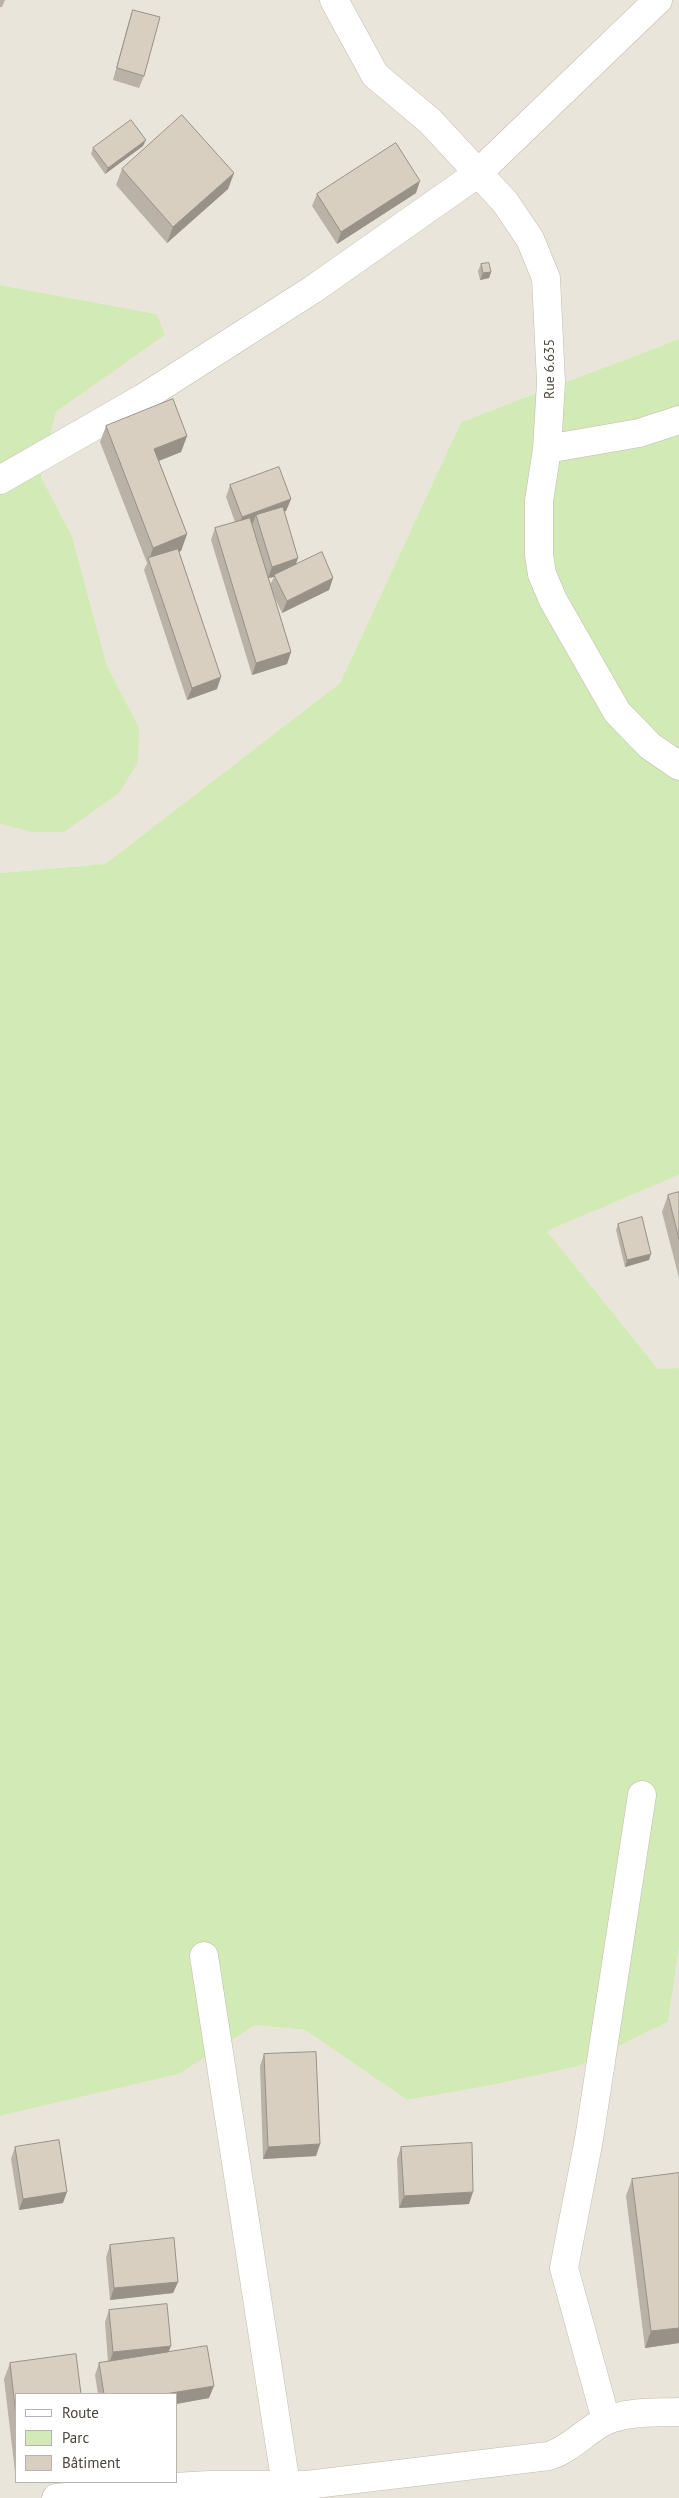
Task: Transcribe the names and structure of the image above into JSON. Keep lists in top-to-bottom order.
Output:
{
  "streets": {
    "street": ["Rue 6.635"]
  },
  "legend": ["Route", "Parc", "Bâtiment"]
}
